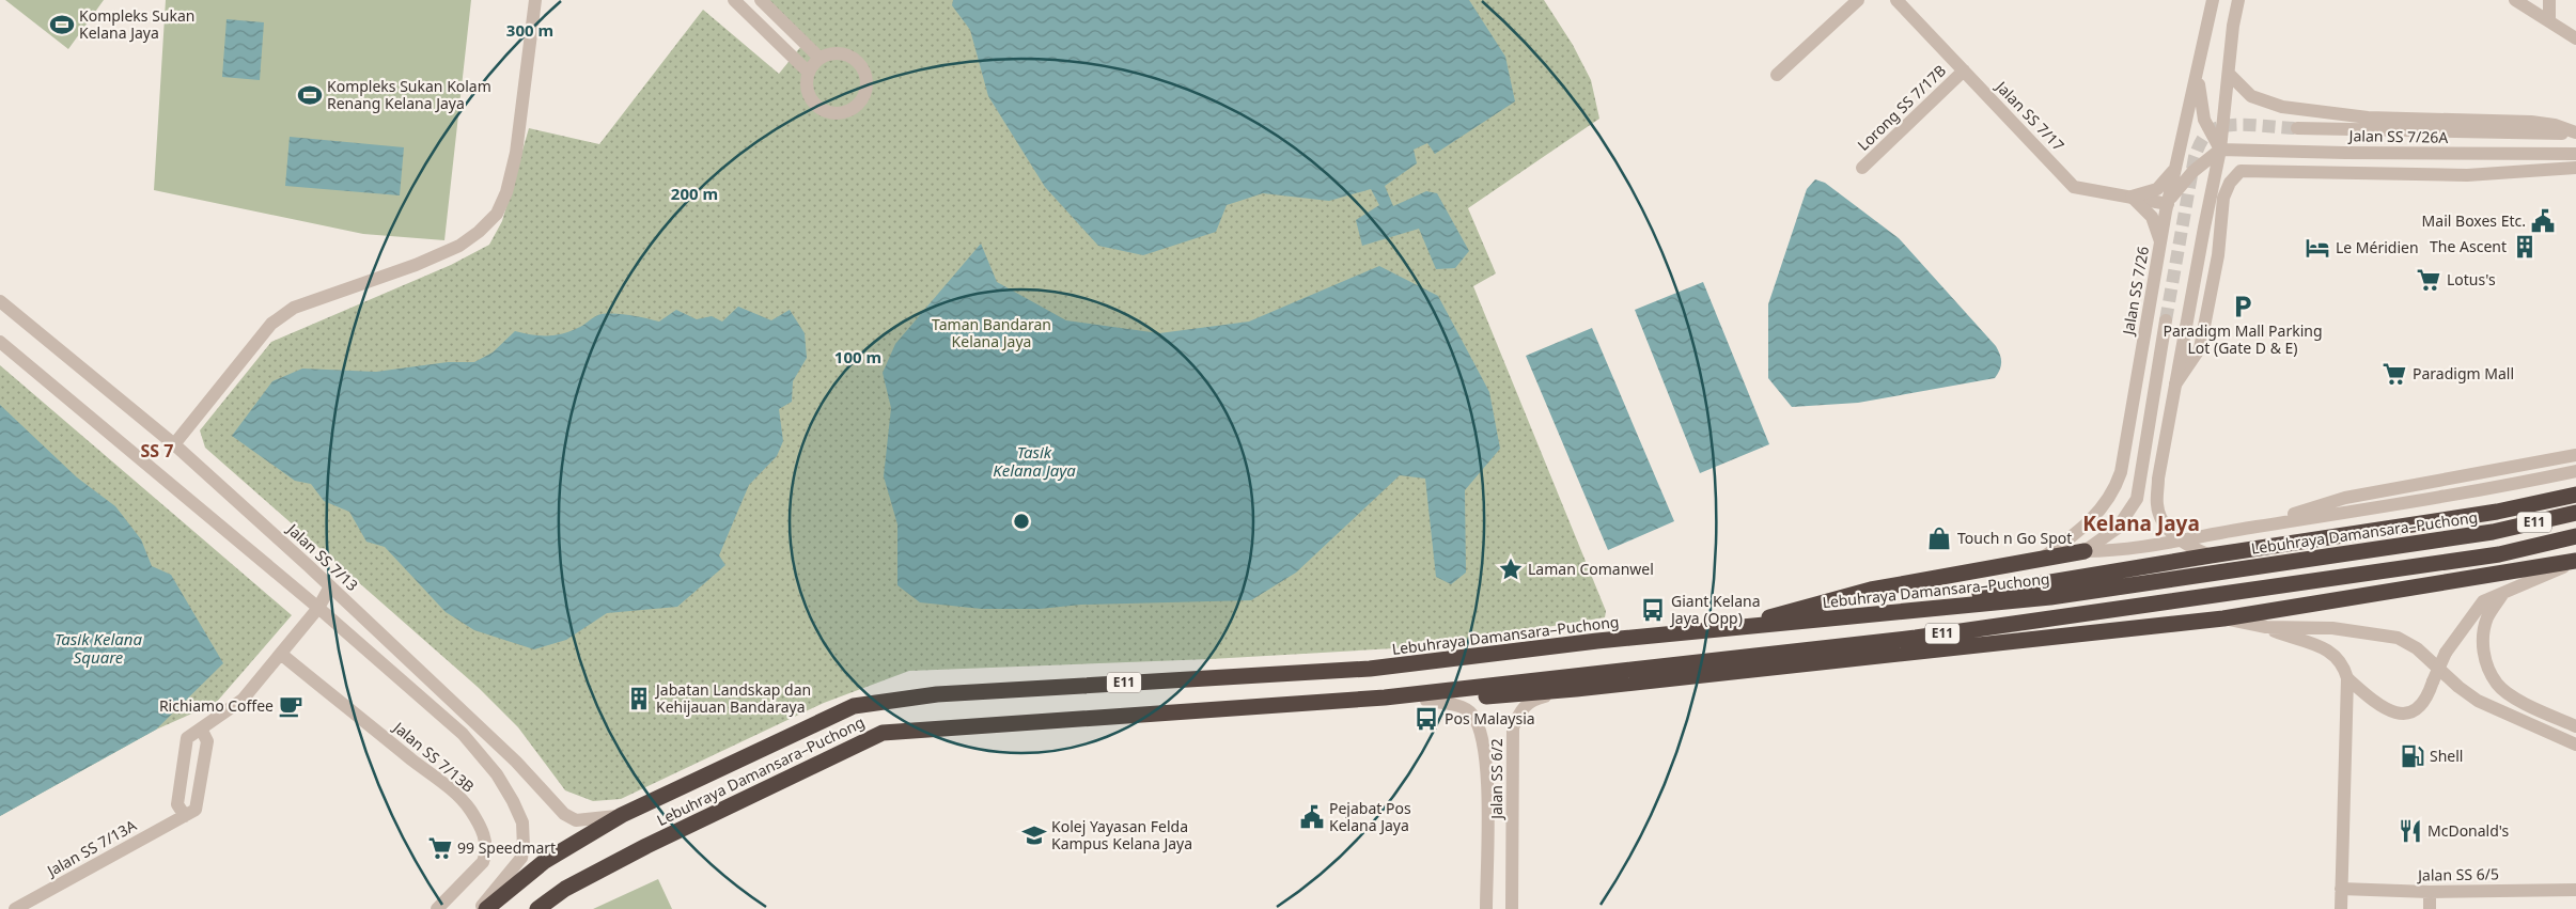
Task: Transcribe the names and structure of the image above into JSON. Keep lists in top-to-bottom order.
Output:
{
  "streets": {
    "highway": ["E11", "Lebuhraya Damansara–Puchong"],
    "street": [
      "Lorong SS 7/17B",
      "Jalan SS 7/17",
      "Jalan SS 7/26A",
      "Jalan SS 7/26",
      "Jalan SS 7/13",
      "Jalan SS 7/13B",
      "Jalan SS 6/2",
      "Jalan SS 7/13A",
      "Jalan SS 6/5"
    ]
  },
  "crossings": [
    ["Lorong SS 7/17B", "Jalan SS 7/17"],
    ["Jalan SS 7/17", "Jalan SS 7/26"],
    ["Lebuhraya Damansara–Puchong", "Jalan SS 7/13"]
  ],
  "districts": ["SS 7", "Kelana Jaya"],
  "water": ["Tasik Kelana Jaya", "Tasik Kelana Square"],
  "parks": ["Taman Bandaran Kelana Jaya"],
  "places": {
    "sports": ["Kompleks Sukan Kelana Jaya", "Kompleks Sukan Kolam Renang Kelana Jaya"],
    "public building": ["Mail Boxes Etc.", "Pejabat Pos Kelana Jaya"],
    "building": ["The Ascent", "Jabatan Landskap dan Kehijauan Bandaraya"],
    "hotel": ["Le Méridien"],
    "supermarket": ["Lotus's", "Paradigm Mall", "99 Speedmart"],
    "parking": ["Paradigm Mall Parking Lot (Gate D & E)"],
    "shop": ["Touch n Go Spot"],
    "place": ["Laman Comanwel"],
    "bus stop": ["Giant Kelana Jaya (Opp)", "Pos Malaysia"],
    "cafe": ["Richiamo Coffee"],
    "fuel station": ["Shell"],
    "restaurant": ["McDonald's"],
    "school or university": ["Kolej Yayasan Felda Kampus Kelana Jaya"]
  },
  "rings": ["300 m", "200 m", "100 m"]
}
